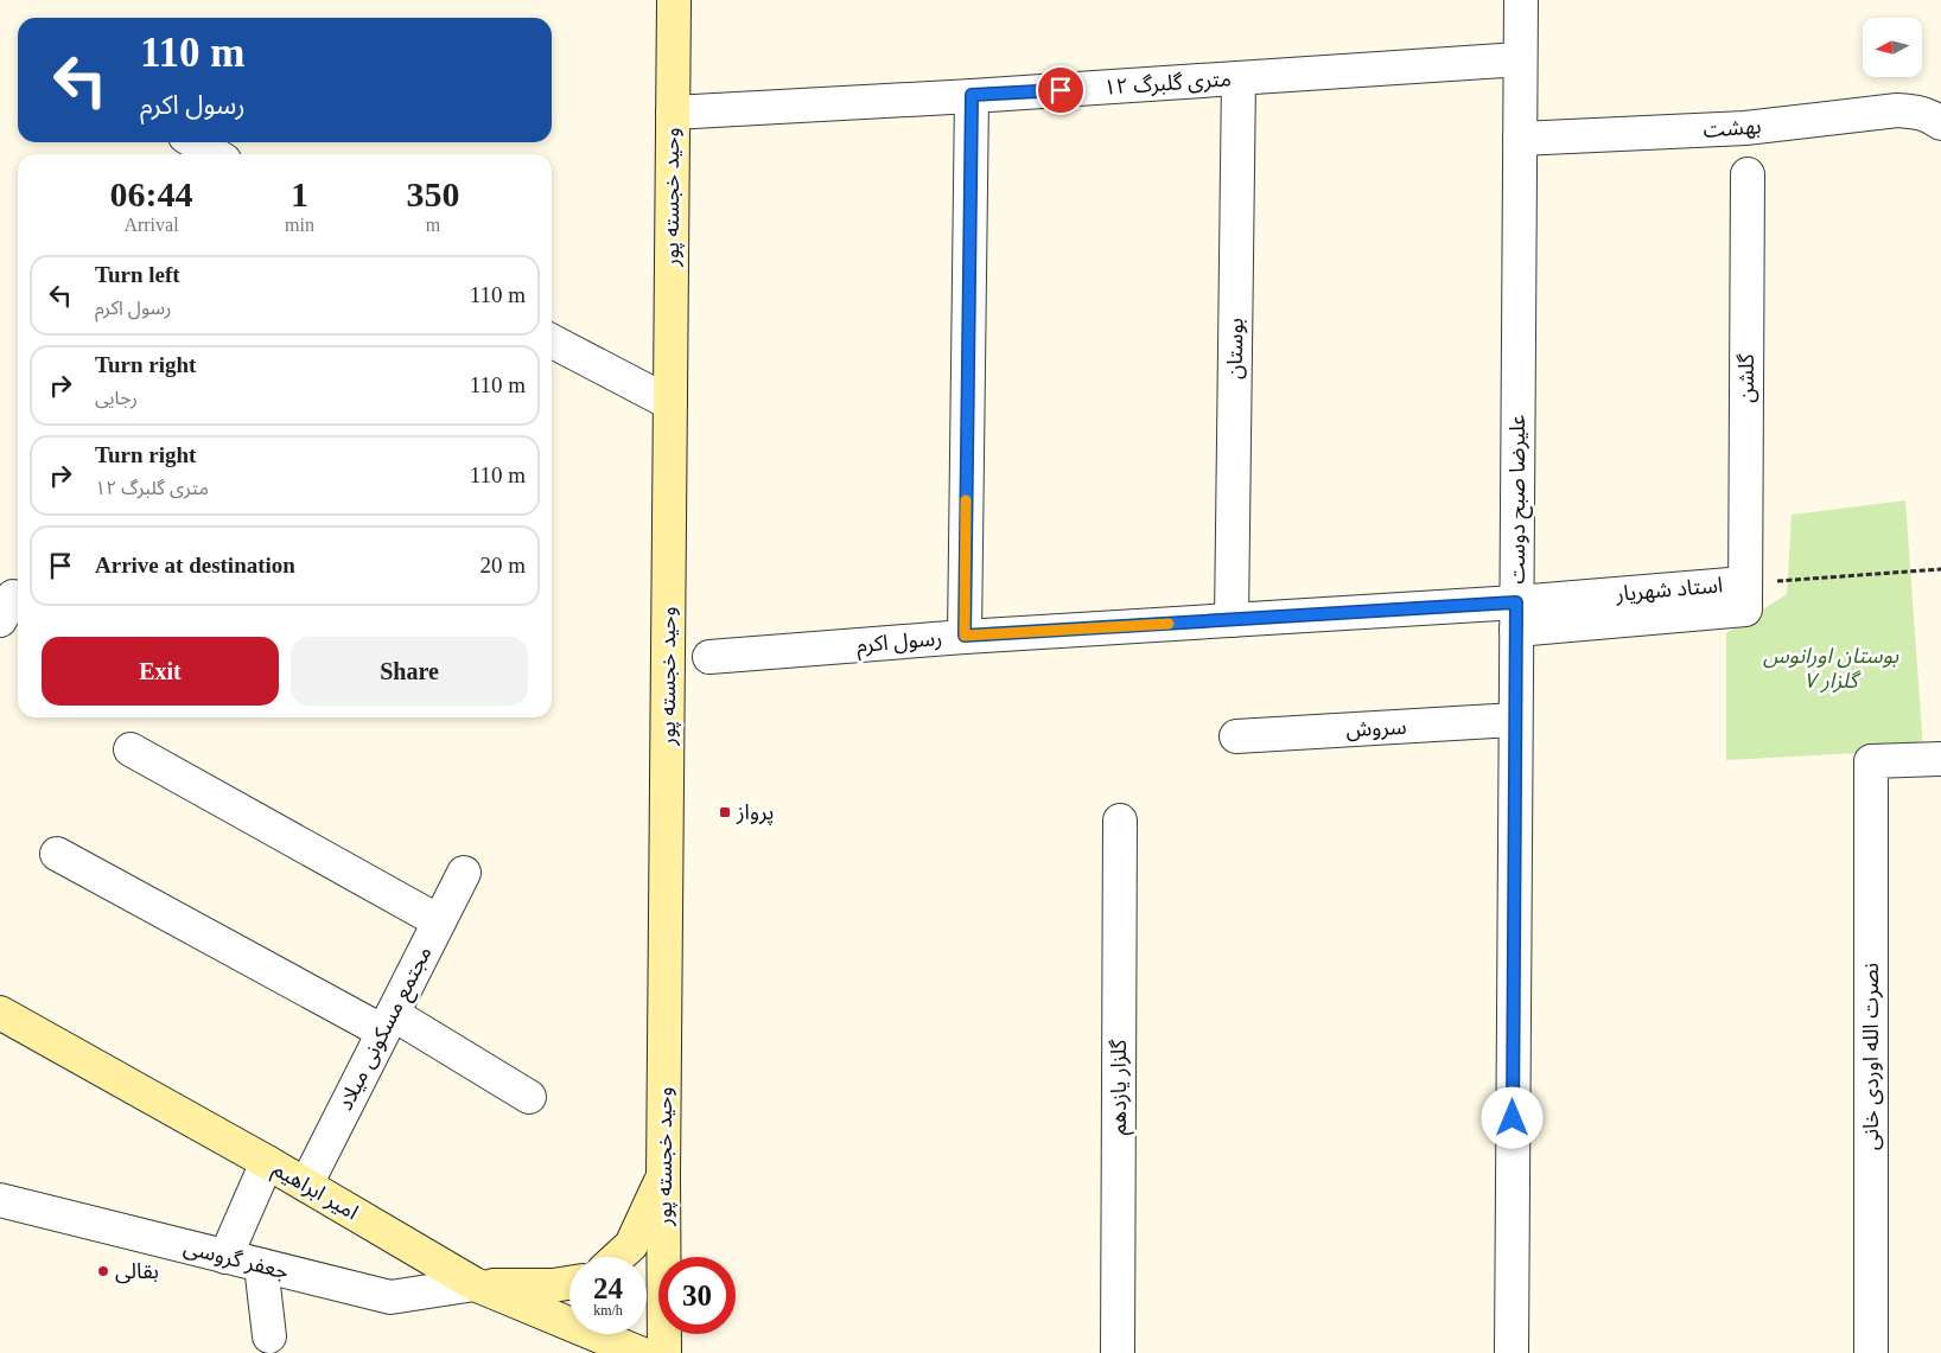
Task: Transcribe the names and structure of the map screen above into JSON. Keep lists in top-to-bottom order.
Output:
{
  "streets": {
    "main road": ["وحید خجسته پور", "امیر ابراهیم"],
    "street": [
      "۱۲ متری گلبرگ",
      "بهشت",
      "بوستان",
      "گلشن",
      "علیرضا صبح دوست",
      "استاد شهریار",
      "رسول اکرم",
      "سروش",
      "مجتمع مسکونی میلاد",
      "نصرت الله اوردی خانی",
      "گلزار یازدهم",
      "جعفر گروسی"
    ]
  },
  "crossings": [
    ["۱۲ متری گلبرگ", "وحید خجسته پور"],
    ["۱۲ متری گلبرگ", "بوستان"],
    ["۱۲ متری گلبرگ", "علیرضا صبح دوست"],
    ["بهشت", "علیرضا صبح دوست"],
    ["بوستان", "رسول اکرم"],
    ["گلشن", "استاد شهریار"],
    ["علیرضا صبح دوست", "استاد شهریار"],
    ["علیرضا صبح دوست", "رسول اکرم"],
    ["علیرضا صبح دوست", "سروش"],
    ["استاد شهریار", "رسول اکرم"],
    ["مجتمع مسکونی میلاد", "امیر ابراهیم"],
    ["امیر ابراهیم", "جعفر گروسی"]
  ],
  "parks": ["بوستان اورانوس گلزار ۷"],
  "places": {
    "transit": ["پرواز"],
    "other": ["بقالی"]
  },
  "north": "left",
  "page": {
    "turn": ["110 m", "رسول اکرم"],
    "eta": [
      "06:44",
      "Arrival",
      "1",
      "min",
      "350",
      "m"
    ],
    "list": [
      {
        "name": "Turn left",
        "note": "رسول اکرم",
        "value": "110 m"
      },
      {
        "name": "Turn right",
        "note": "رجایی",
        "value": "110 m"
      },
      {
        "name": "Turn right",
        "note": "۱۲ متری گلبرگ",
        "value": "110 m"
      },
      {
        "name": "Arrive at destination",
        "value": "20 m"
      }
    ],
    "buttons": ["Exit", "Share"],
    "speed": "24 km/h",
    "limit": "30"
  }
}
